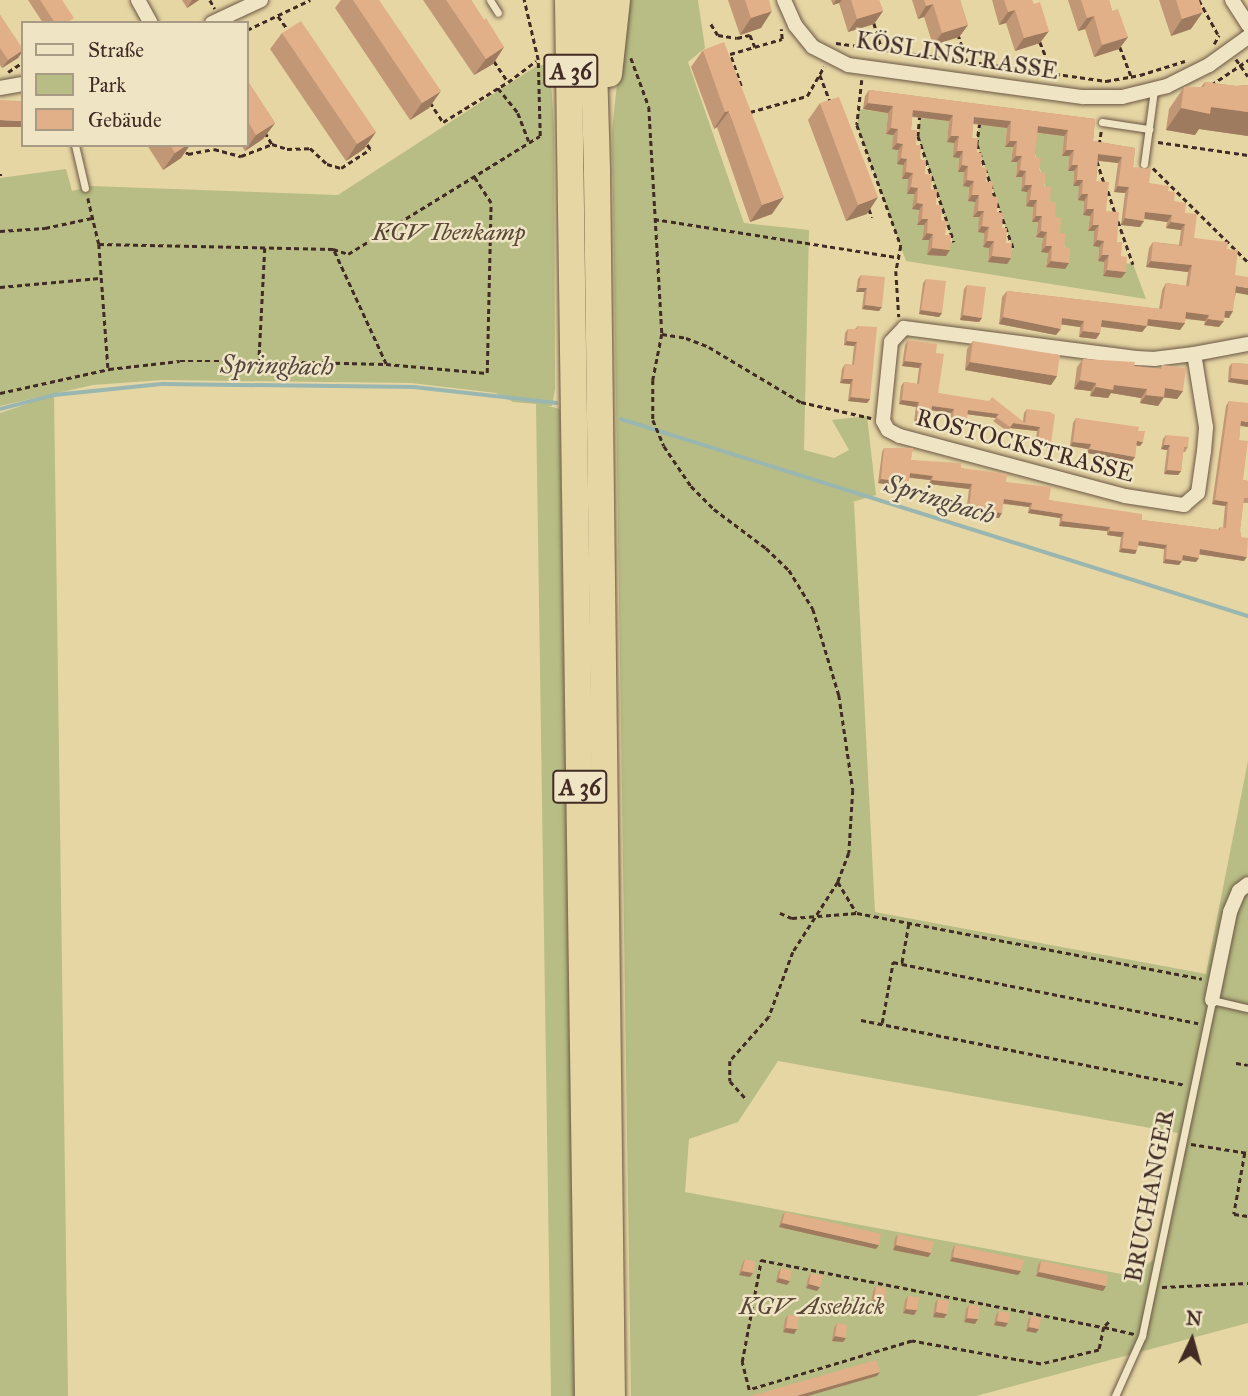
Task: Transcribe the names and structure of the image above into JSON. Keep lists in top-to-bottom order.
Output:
{
  "streets": {
    "highway": ["A 36"],
    "street": ["KÖSLINSTRASSE", "ROSTOCKSTRASSE"],
    "lane": ["BRUCHANGER"]
  },
  "water": ["Springbach"],
  "parks": ["KGV Ibenkamp", "KGV Asseblick"],
  "legend": ["Straße", "Park", "Gebäude"],
  "north": "top"
}
